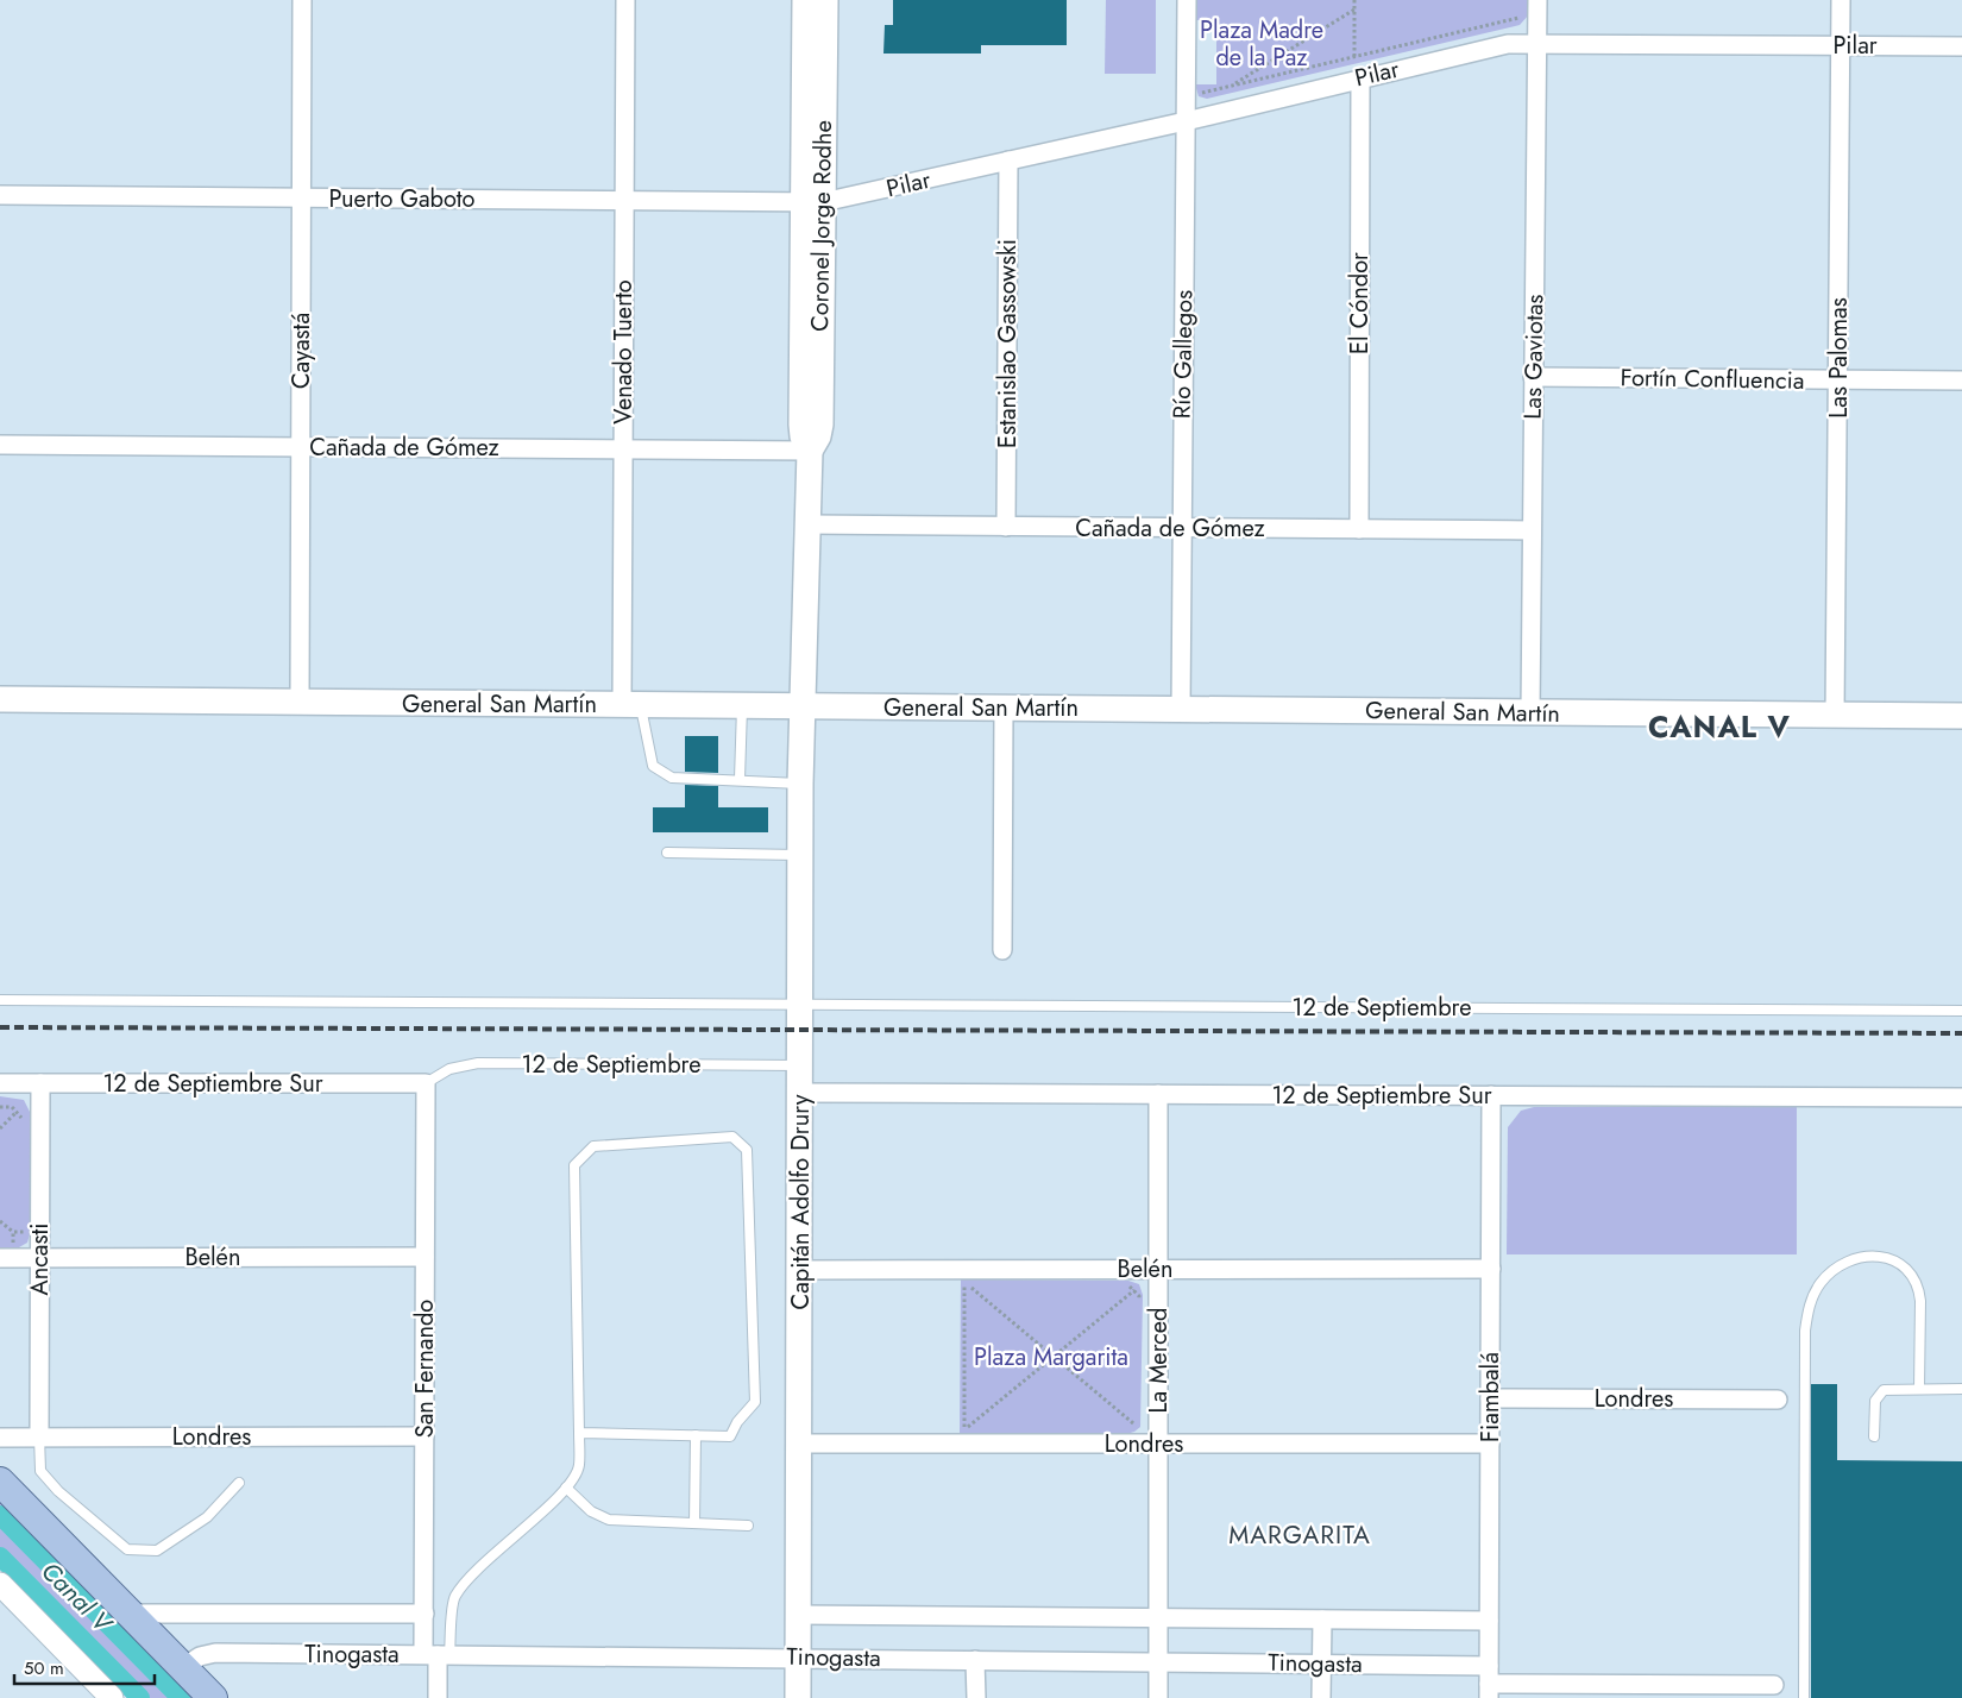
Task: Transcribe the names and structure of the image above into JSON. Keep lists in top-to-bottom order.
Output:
{
  "streets": {
    "main road": ["Coronel Jorge Rodhe", "General San Martín", "Capitán Adolfo Drury"],
    "street": [
      "Pilar",
      "Puerto Gaboto",
      "El Cóndor",
      "Estanislao Gassowski",
      "Cayastá",
      "Venado Tuerto",
      "Río Gallegos",
      "Las Gaviotas",
      "Las Palomas",
      "Fortín Confluencia",
      "Cañada de Gómez",
      "12 de Septiembre Sur",
      "Belén",
      "Ancasti",
      "La Merced",
      "San Fernando",
      "Fiambalá",
      "Londres",
      "Tinogasta"
    ],
    "lane": ["12 de Septiembre"]
  },
  "crossings": [
    ["Pilar", "Puerto Gaboto"],
    ["Pilar", "Coronel Jorge Rodhe"],
    ["Pilar", "El Cóndor"],
    ["Pilar", "Estanislao Gassowski"],
    ["Pilar", "Río Gallegos"],
    ["Pilar", "Las Gaviotas"],
    ["Pilar", "Las Palomas"],
    ["Puerto Gaboto", "Coronel Jorge Rodhe"],
    ["Puerto Gaboto", "Cayastá"],
    ["Puerto Gaboto", "Venado Tuerto"],
    ["Coronel Jorge Rodhe", "Cañada de Gómez"],
    ["Coronel Jorge Rodhe", "General San Martín"],
    ["Coronel Jorge Rodhe", "Capitán Adolfo Drury"],
    ["El Cóndor", "Cañada de Gómez"],
    ["Estanislao Gassowski", "Cañada de Gómez"],
    ["Cayastá", "Cañada de Gómez"],
    ["Cayastá", "General San Martín"],
    ["Venado Tuerto", "Cañada de Gómez"],
    ["Venado Tuerto", "General San Martín"],
    ["Río Gallegos", "Cañada de Gómez"],
    ["Río Gallegos", "General San Martín"],
    ["Las Gaviotas", "Fortín Confluencia"],
    ["Las Gaviotas", "Cañada de Gómez"],
    ["Las Gaviotas", "General San Martín"],
    ["Las Palomas", "Fortín Confluencia"],
    ["Las Palomas", "General San Martín"],
    ["General San Martín", "Capitán Adolfo Drury"],
    ["12 de Septiembre", "12 de Septiembre Sur"],
    ["12 de Septiembre", "Capitán Adolfo Drury"],
    ["12 de Septiembre", "San Fernando"],
    ["12 de Septiembre Sur", "Capitán Adolfo Drury"],
    ["12 de Septiembre Sur", "Ancasti"],
    ["12 de Septiembre Sur", "La Merced"],
    ["12 de Septiembre Sur", "San Fernando"],
    ["12 de Septiembre Sur", "Fiambalá"],
    ["Capitán Adolfo Drury", "Belén"],
    ["Capitán Adolfo Drury", "Londres"],
    ["Capitán Adolfo Drury", "Tinogasta"],
    ["Belén", "Ancasti"],
    ["Belén", "La Merced"],
    ["Belén", "San Fernando"],
    ["Belén", "Fiambalá"],
    ["Ancasti", "Londres"],
    ["La Merced", "Londres"],
    ["La Merced", "Tinogasta"],
    ["San Fernando", "Londres"],
    ["San Fernando", "Tinogasta"],
    ["Fiambalá", "Londres"],
    ["Fiambalá", "Tinogasta"]
  ],
  "districts": ["CANAL V", "MARGARITA"],
  "water": ["Canal V"],
  "parks": ["Plaza Madre de la Paz", "Plaza Margarita"],
  "scale_bar": "50 m"
}
